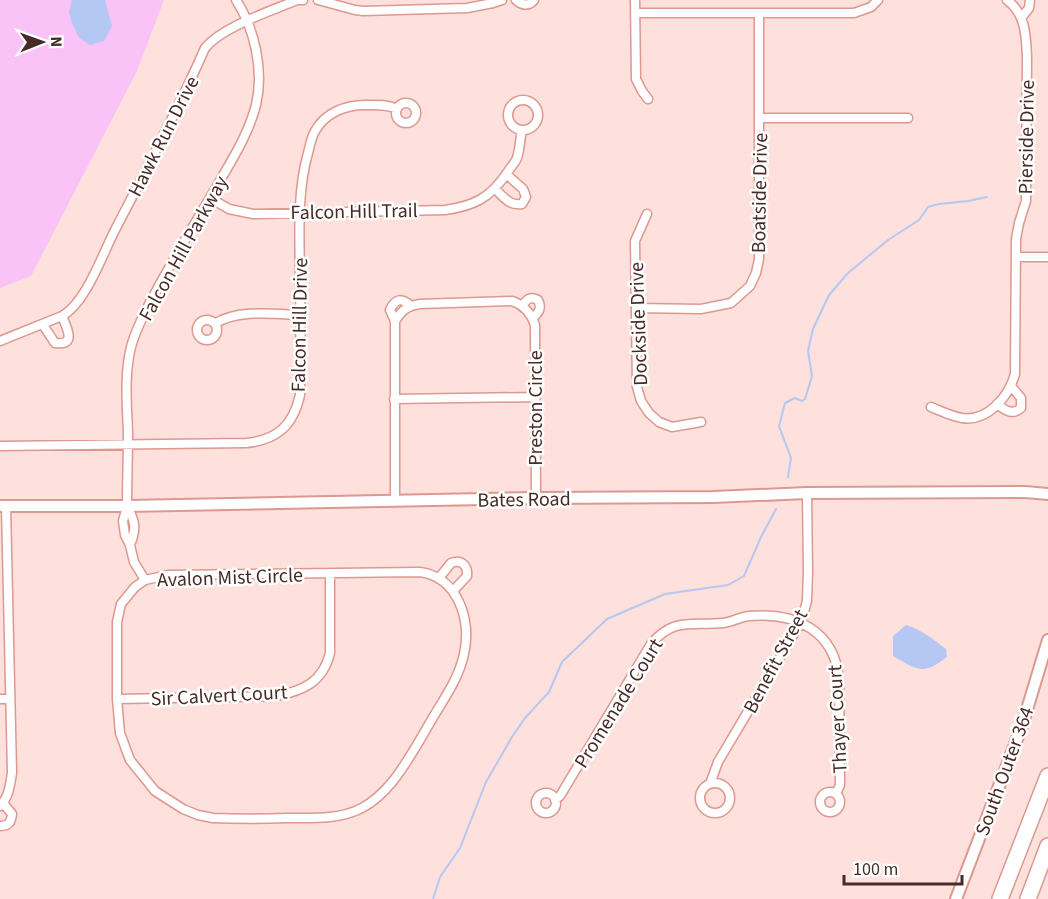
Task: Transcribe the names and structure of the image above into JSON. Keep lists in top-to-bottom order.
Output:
{
  "streets": {
    "street": [
      "Hawk Run Drive",
      "Pierside Drive",
      "Boatside Drive",
      "Falcon Hill Trail",
      "Falcon Hill Parkway",
      "Dockside Drive",
      "Falcon Hill Drive",
      "Preston Circle",
      "Bates Road",
      "Avalon Mist Circle",
      "Benefit Street",
      "Sir Calvert Court",
      "Promenade Court",
      "Thayer Court",
      "South Outer 364"
    ]
  },
  "crossings": [
    ["Hawk Run Drive", "Falcon Hill Parkway"],
    ["Boatside Drive", "Dockside Drive"],
    ["Falcon Hill Trail", "Falcon Hill Parkway"],
    ["Falcon Hill Trail", "Falcon Hill Drive"],
    ["Falcon Hill Parkway", "Falcon Hill Drive"],
    ["Falcon Hill Parkway", "Bates Road"],
    ["Falcon Hill Parkway", "Avalon Mist Circle"],
    ["Preston Circle", "Bates Road"],
    ["Bates Road", "Benefit Street"],
    ["Avalon Mist Circle", "Sir Calvert Court"],
    ["Benefit Street", "Promenade Court"],
    ["Benefit Street", "Thayer Court"],
    ["Promenade Court", "Thayer Court"]
  ],
  "scale_bar": "100 m",
  "north": "right"
}
